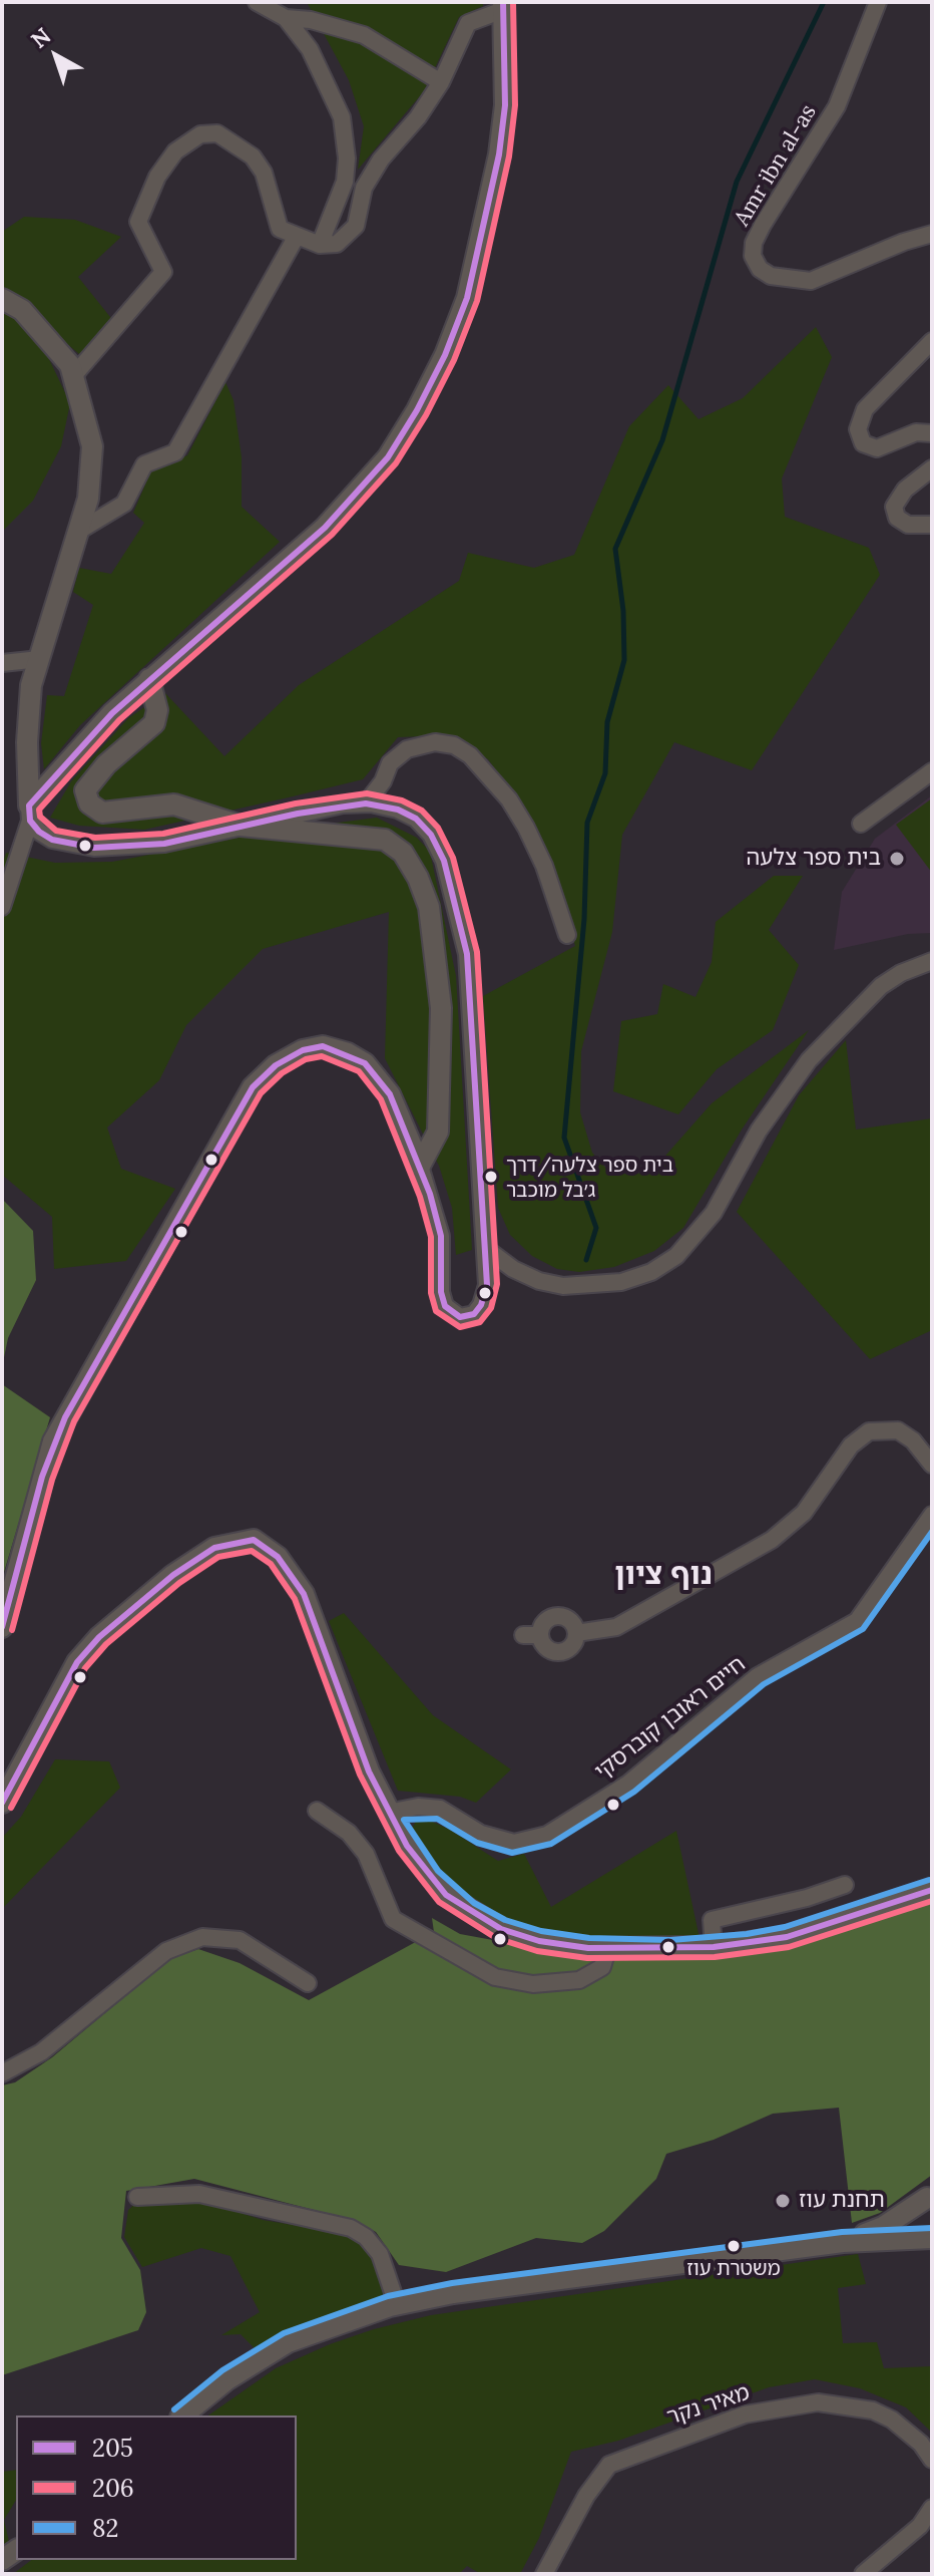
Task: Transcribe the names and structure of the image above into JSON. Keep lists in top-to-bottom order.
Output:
{
  "streets": {
    "street": ["Amr ibn al-as", "חיים ראובן קוברסקי", "מאיר נקר"]
  },
  "districts": ["נוף ציון"],
  "places": [
    "בית ספר צלעה",
    "בית ספר צלעה/דרך ג׳בל מוכבר",
    "תחנת עוז",
    "משטרת עוז"
  ],
  "lines": ["transit line 205", "transit line 206", "transit line 82"],
  "legend": ["205", "206", "82"],
  "north": "top left"
}
